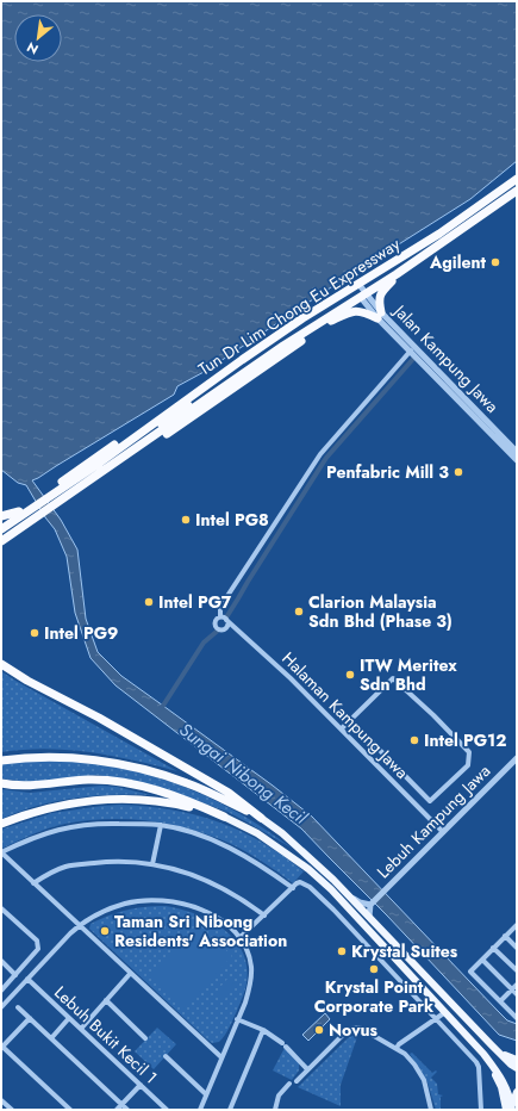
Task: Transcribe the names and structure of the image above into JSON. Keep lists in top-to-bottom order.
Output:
{
  "streets": {
    "highway": ["Tun Dr Lim Chong Eu Expressway"],
    "street": [
      "Jalan Kampung Jawa",
      "Halaman Kampung Jawa",
      "Lebuh Kampung Jawa",
      "Lebuh Bukit Kecil 1"
    ]
  },
  "crossings": [
    ["Tun Dr Lim Chong Eu Expressway", "Jalan Kampung Jawa"],
    ["Halaman Kampung Jawa", "Lebuh Kampung Jawa"]
  ],
  "water": ["Sungai Nibong Kecil"],
  "places": [
    "Agilent",
    "Penfabric Mill 3",
    "Intel PG8",
    "Intel PG7",
    "Clarion Malaysia Sdn Bhd (Phase 3)",
    "Intel PG9",
    "ITW Meritex Sdn Bhd",
    "Intel PG12",
    "Taman Sri Nibong Residents' Association",
    "Krystal Suites",
    "Krystal Point Corporate Park",
    "Novus"
  ],
  "north": "bottom left"
}
